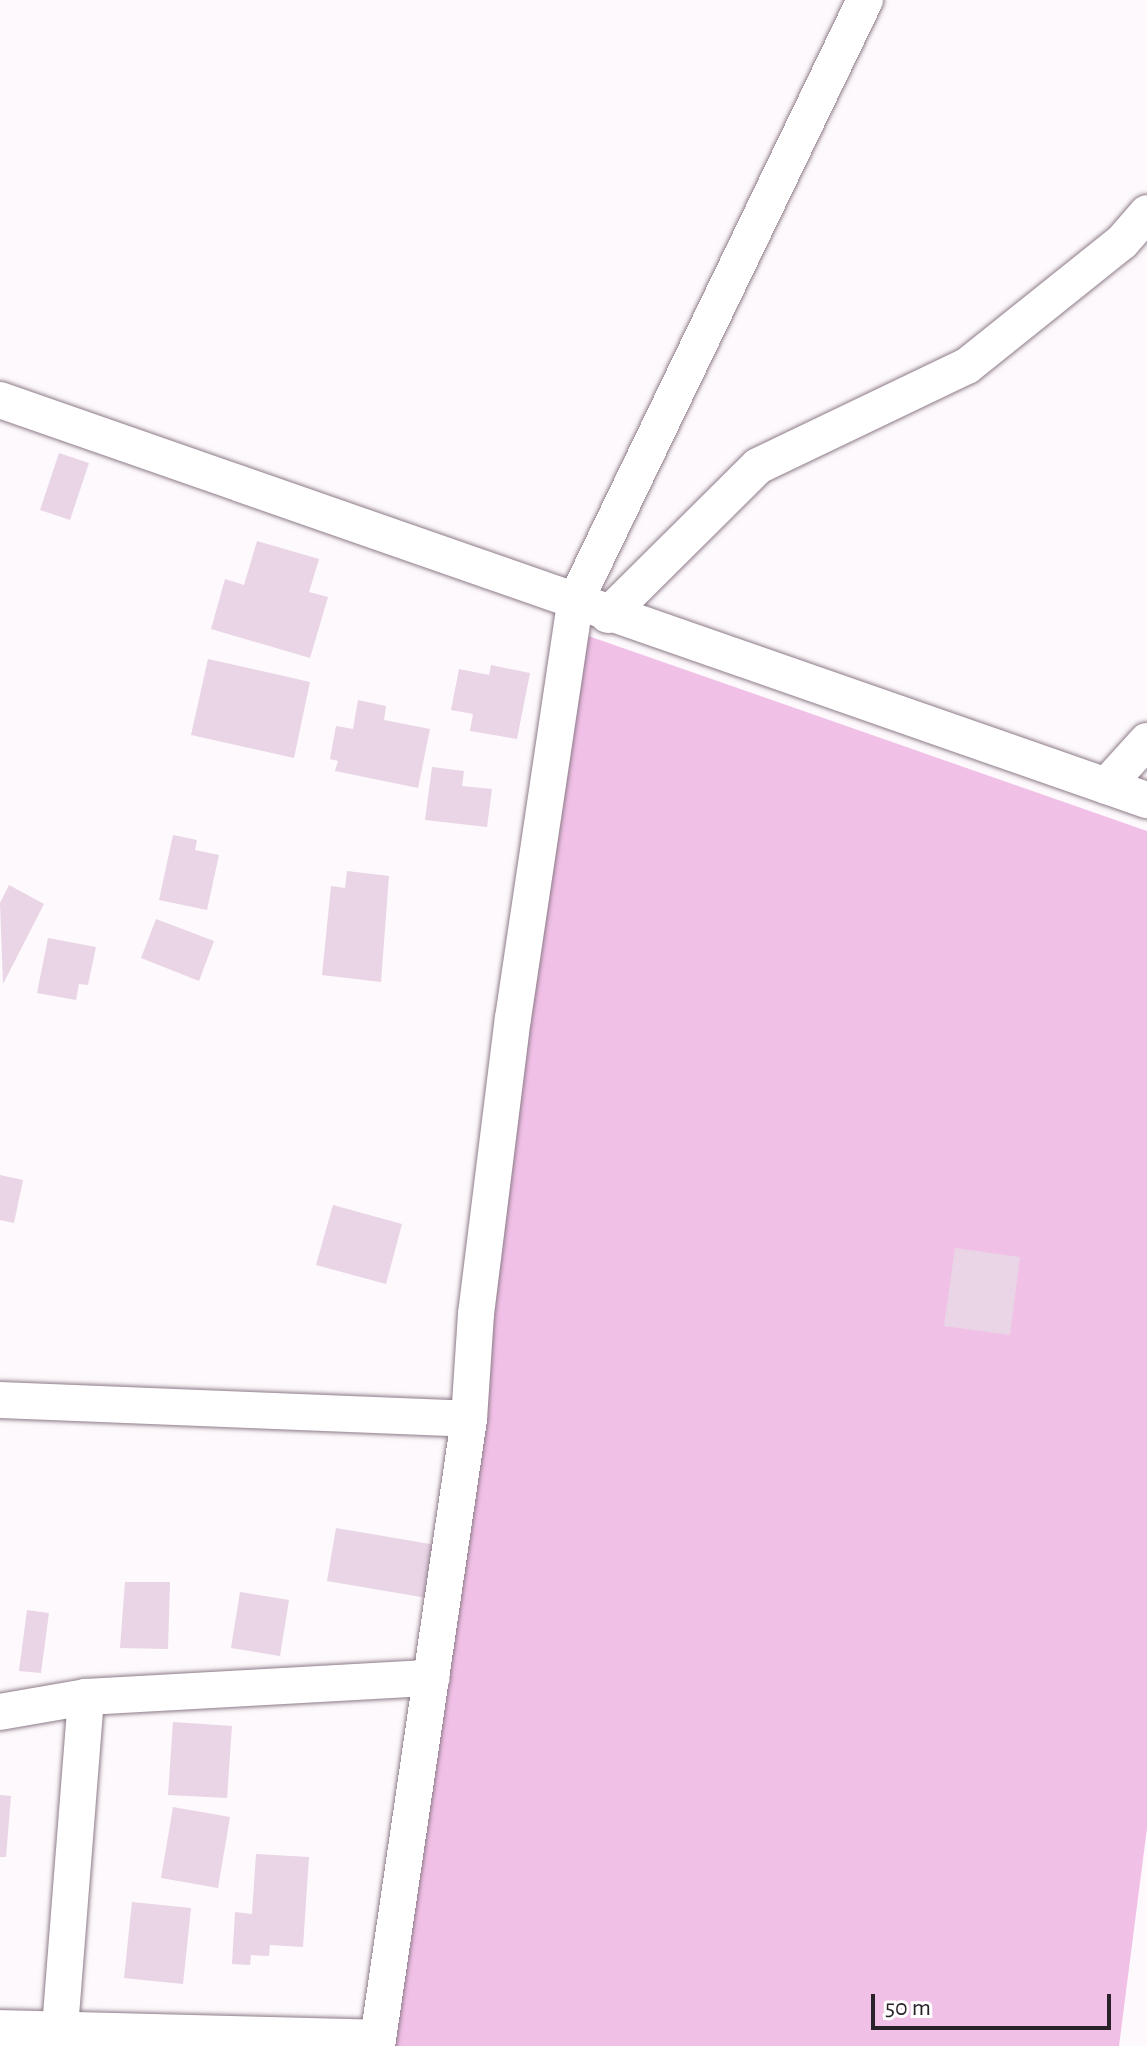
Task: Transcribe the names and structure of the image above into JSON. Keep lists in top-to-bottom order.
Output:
{
  "scale_bar": "50 m"
}
